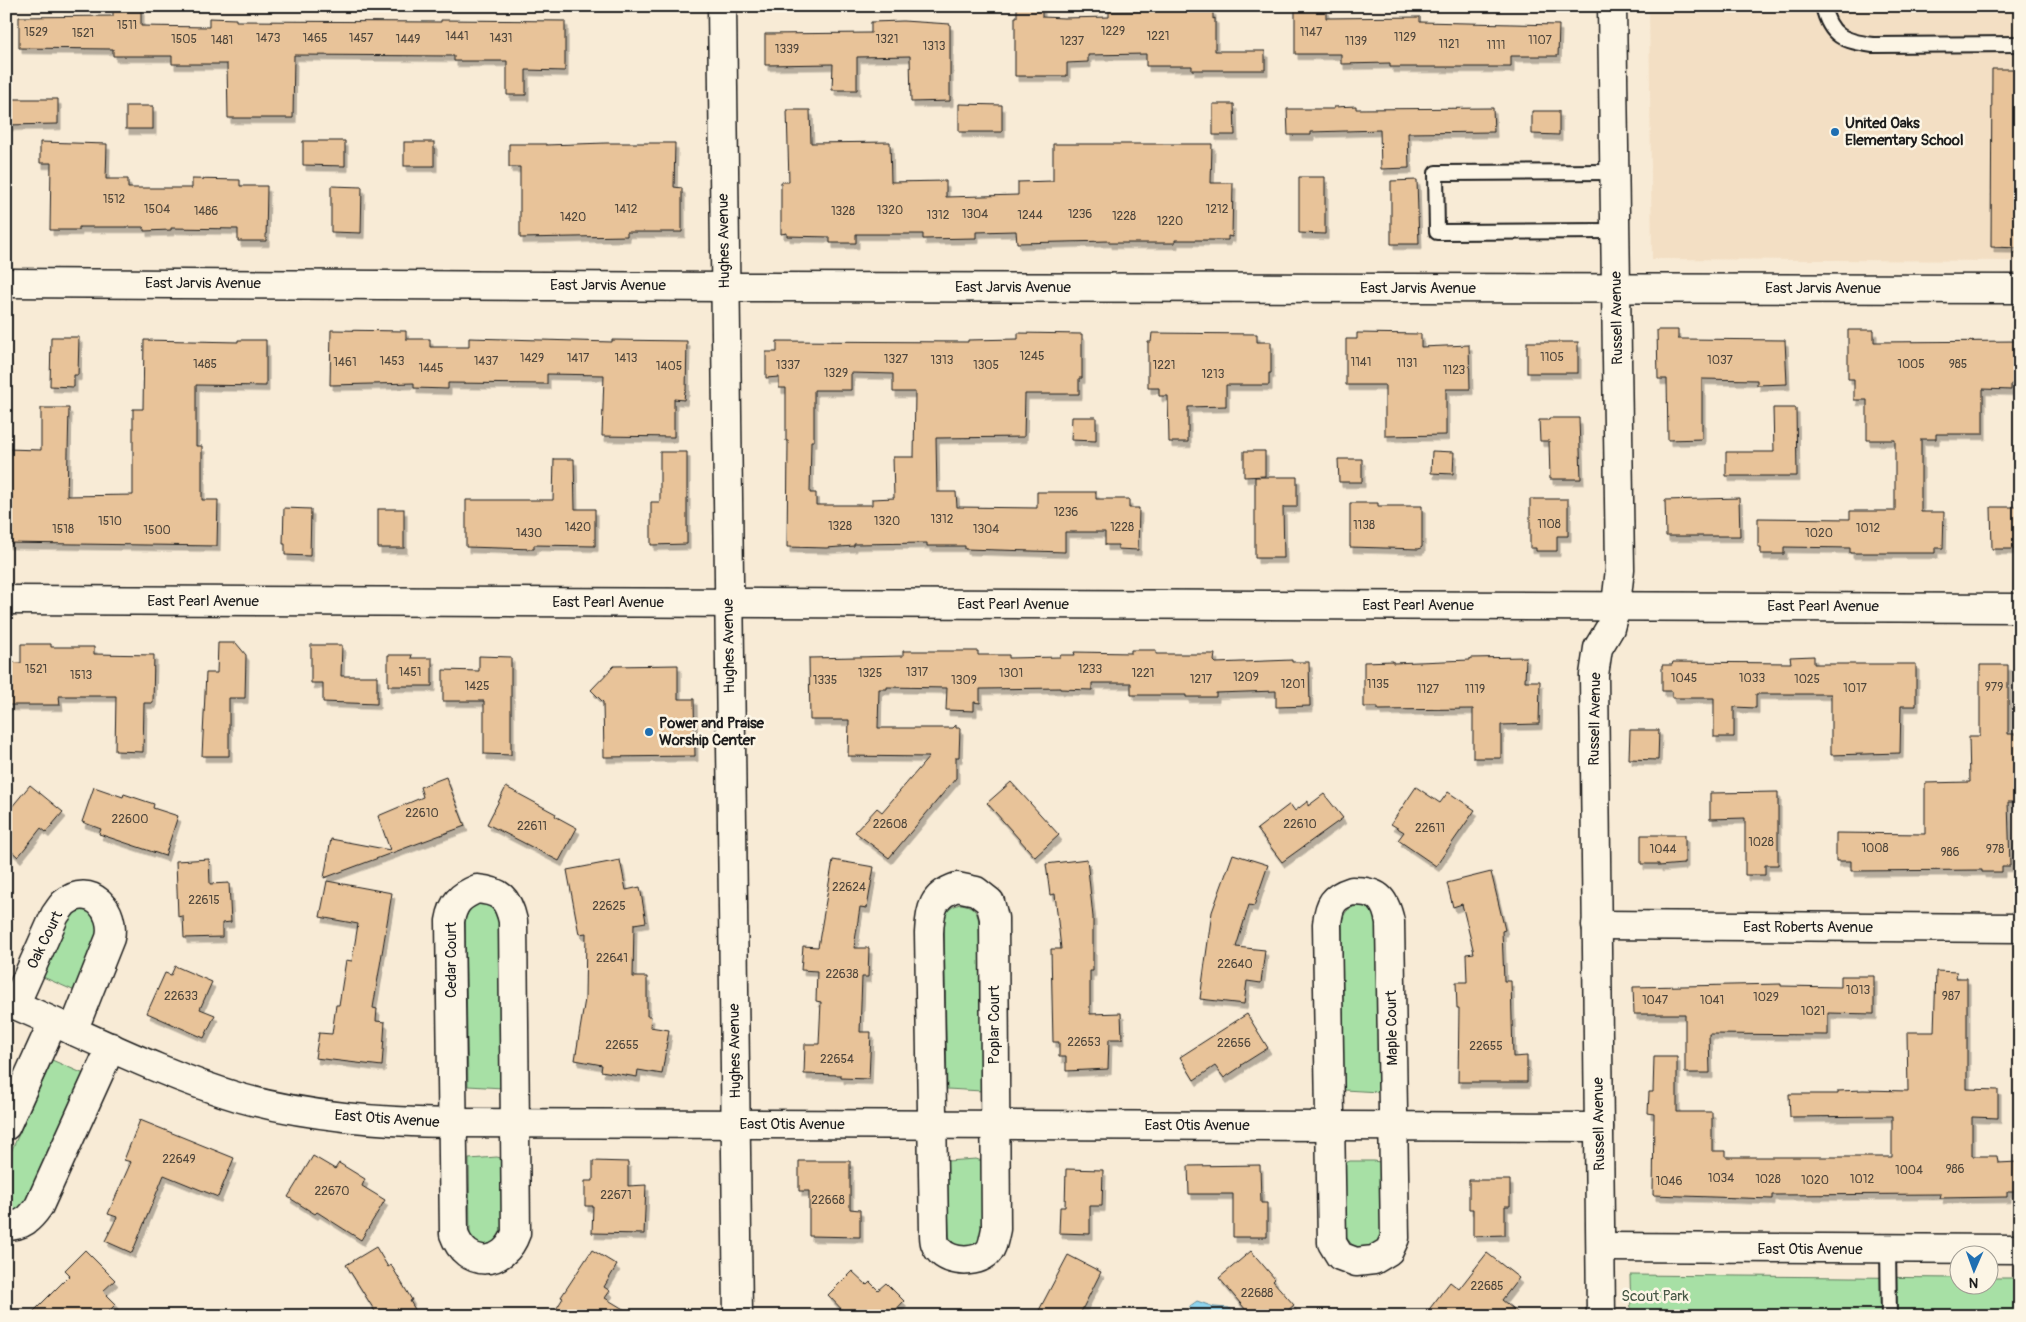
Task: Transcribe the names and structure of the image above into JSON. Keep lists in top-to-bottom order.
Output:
{
  "streets": {
    "street": [
      "Hughes Avenue",
      "East Jarvis Avenue",
      "Russell Avenue",
      "East Pearl Avenue",
      "East Roberts Avenue",
      "Oak Court",
      "Cedar Court",
      "Poplar Court",
      "Maple Court",
      "East Otis Avenue"
    ]
  },
  "crossings": [
    ["Hughes Avenue", "East Jarvis Avenue"],
    ["Hughes Avenue", "East Pearl Avenue"],
    ["Hughes Avenue", "East Otis Avenue"],
    ["East Jarvis Avenue", "Russell Avenue"],
    ["Russell Avenue", "East Pearl Avenue"],
    ["Russell Avenue", "East Roberts Avenue"],
    ["Russell Avenue", "East Otis Avenue"],
    ["Oak Court", "East Otis Avenue"],
    ["Cedar Court", "East Otis Avenue"],
    ["Poplar Court", "East Otis Avenue"],
    ["Maple Court", "East Otis Avenue"]
  ],
  "parks": ["Scout Park"],
  "places": ["United Oaks Elementary School", "Power and Praise Worship Center"],
  "house_numbers": [
    "1511",
    "1229",
    "1529",
    "1147",
    "1521",
    "1441",
    "1221",
    "1129",
    "1473",
    "1465",
    "1457",
    "1431",
    "1505",
    "1449",
    "1321",
    "1481",
    "1107",
    "1237",
    "1139",
    "1121",
    "1111",
    "1313",
    "1339",
    "1512",
    "1504",
    "1412",
    "1212",
    "1320",
    "1486",
    "1328",
    "1304",
    "1236",
    "1312",
    "1244",
    "1228",
    "1420",
    "1220",
    "1245",
    "1105",
    "1429",
    "1417",
    "1413",
    "1327",
    "1313",
    "1037",
    "1453",
    "1437",
    "1461",
    "1141",
    "1131",
    "1485",
    "1005",
    "985",
    "1337",
    "1305",
    "1221",
    "1405",
    "1445",
    "1123",
    "1329",
    "1213",
    "1236",
    "1312",
    "1510",
    "1320",
    "1108",
    "1138",
    "1328",
    "1420",
    "1228",
    "1012",
    "1518",
    "1304",
    "1500",
    "1430",
    "1020",
    "1521",
    "1233",
    "1451",
    "1317",
    "1325",
    "1301",
    "1221",
    "1513",
    "1209",
    "1045",
    "1033",
    "1217",
    "1025",
    "1335",
    "1309",
    "1201",
    "1135",
    "1425",
    "979",
    "1017",
    "1127",
    "1119",
    "22610",
    "22600",
    "22608",
    "22610",
    "22611",
    "22611",
    "1028",
    "1008",
    "1044",
    "978",
    "986",
    "22624",
    "22615",
    "22625",
    "22641",
    "22640",
    "22638",
    "1013",
    "22633",
    "987",
    "1029",
    "1047",
    "1041",
    "1021",
    "22653",
    "22656",
    "22655",
    "22655",
    "22654",
    "22649",
    "986",
    "1004",
    "1034",
    "1028",
    "1012",
    "1020",
    "1046",
    "22670",
    "22671",
    "22668",
    "22685",
    "22688"
  ],
  "north": "bottom"
}
